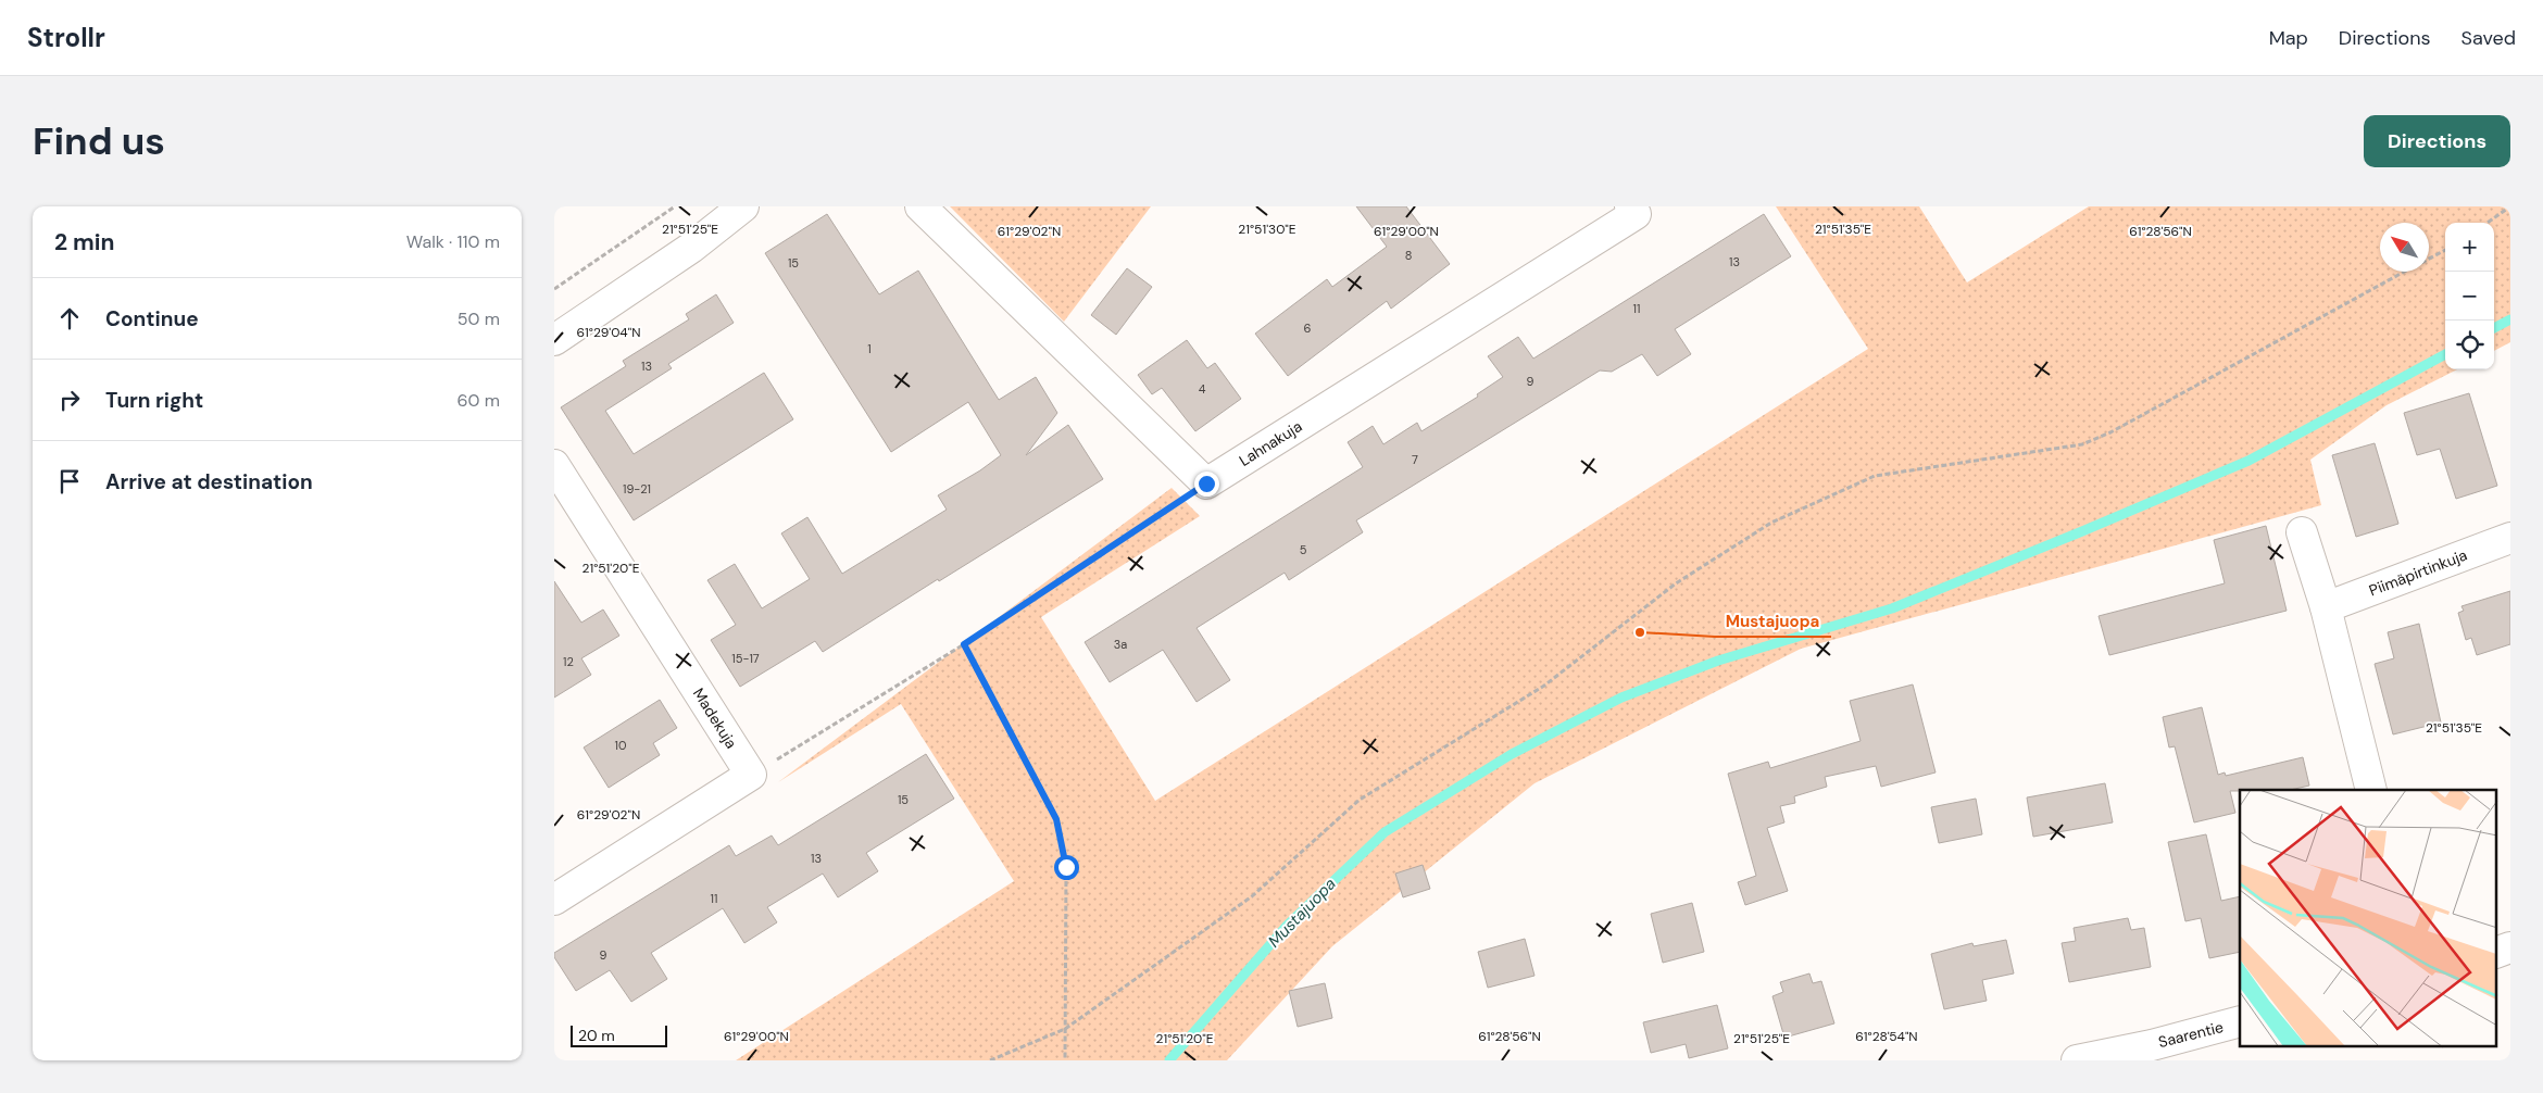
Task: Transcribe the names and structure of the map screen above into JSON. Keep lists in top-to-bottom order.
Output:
{
  "streets": {
    "street": [
      "Lahnakuja",
      "Piimäpirtinkuja",
      "Madekuja",
      "Saarentie"
    ]
  },
  "water": ["Mustajuopa"],
  "places": ["Mustajuopa"],
  "house_numbers": [
    "8",
    "13",
    "15",
    "11",
    "6",
    "1",
    "13",
    "9",
    "4",
    "7",
    "19-21",
    "5",
    "3a",
    "15-17",
    "12",
    "10",
    "15",
    "13",
    "11",
    "9"
  ],
  "scale_bar": "20 m",
  "north": "top left",
  "page": {
    "header": "Strollr",
    "nav": ["Map", "Directions", "Saved"],
    "buttons": "Directions",
    "title": "Find us",
    "heading": ["2 min", "Walk · 110 m"],
    "map_buttons": ["+", "−"],
    "list": [
      ["Continue", "50 m"],
      ["Turn right", "60 m"],
      "Arrive at destination"
    ],
    "scale": "20 m"
  },
  "coordinates": [
    "21°51'25\"E",
    "21°51'30\"E",
    "21°51'35\"E",
    "61°29'02\"N",
    "61°29'00\"N",
    "61°28'56\"N",
    "61°29'04\"N",
    "21°51'20\"E",
    "61°28'54\"N"
  ]
}
